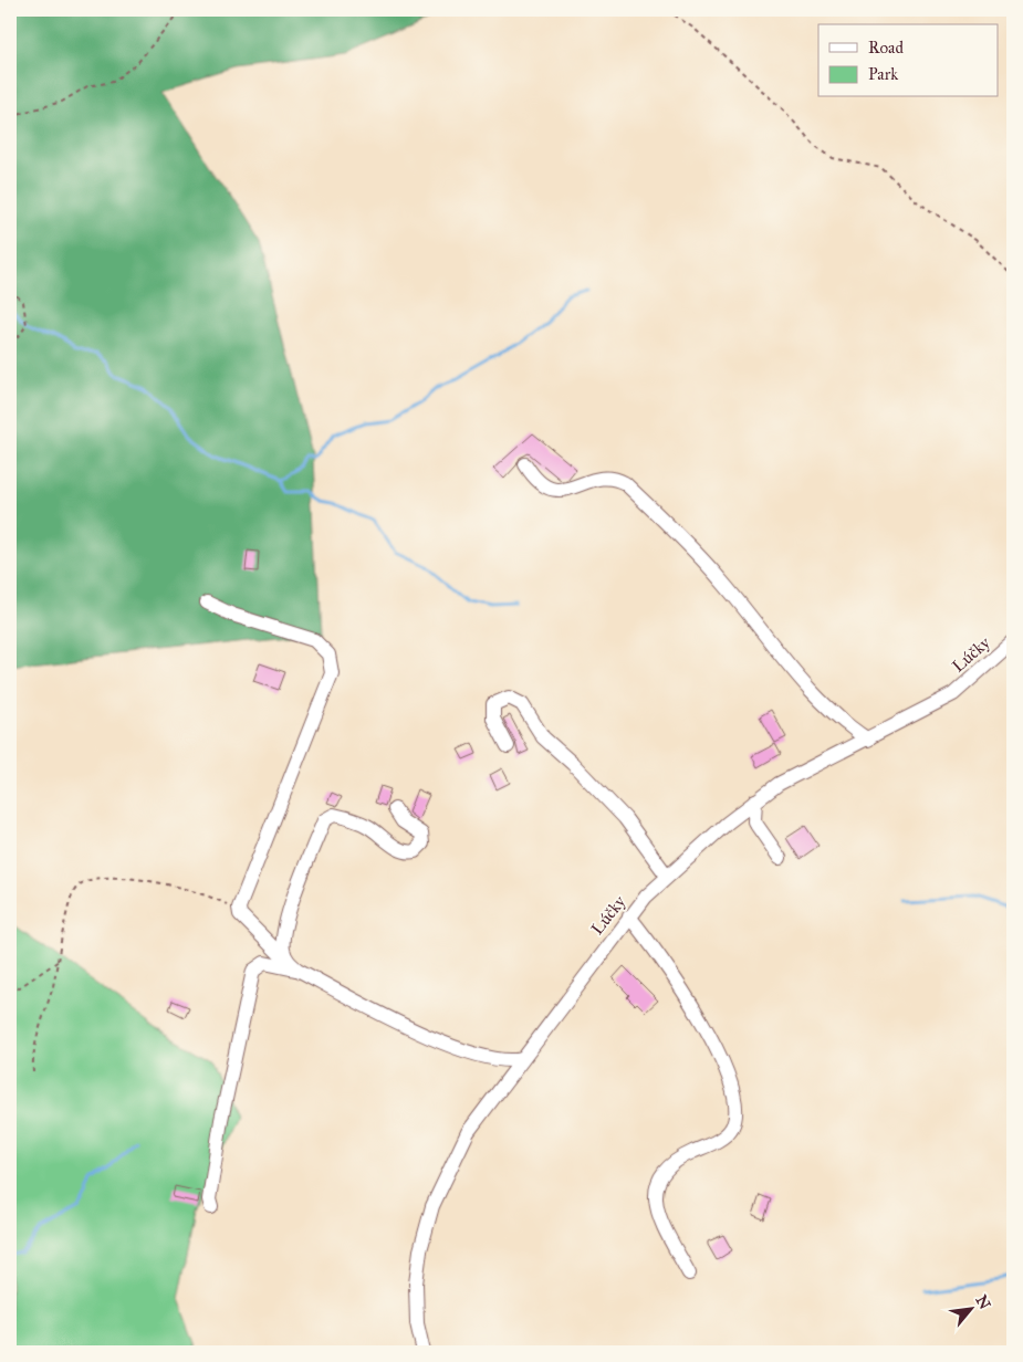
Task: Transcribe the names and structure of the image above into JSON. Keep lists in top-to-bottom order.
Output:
{
  "streets": {
    "street": ["Lúčky"]
  },
  "legend": ["Road", "Park"],
  "north": "top right"
}
